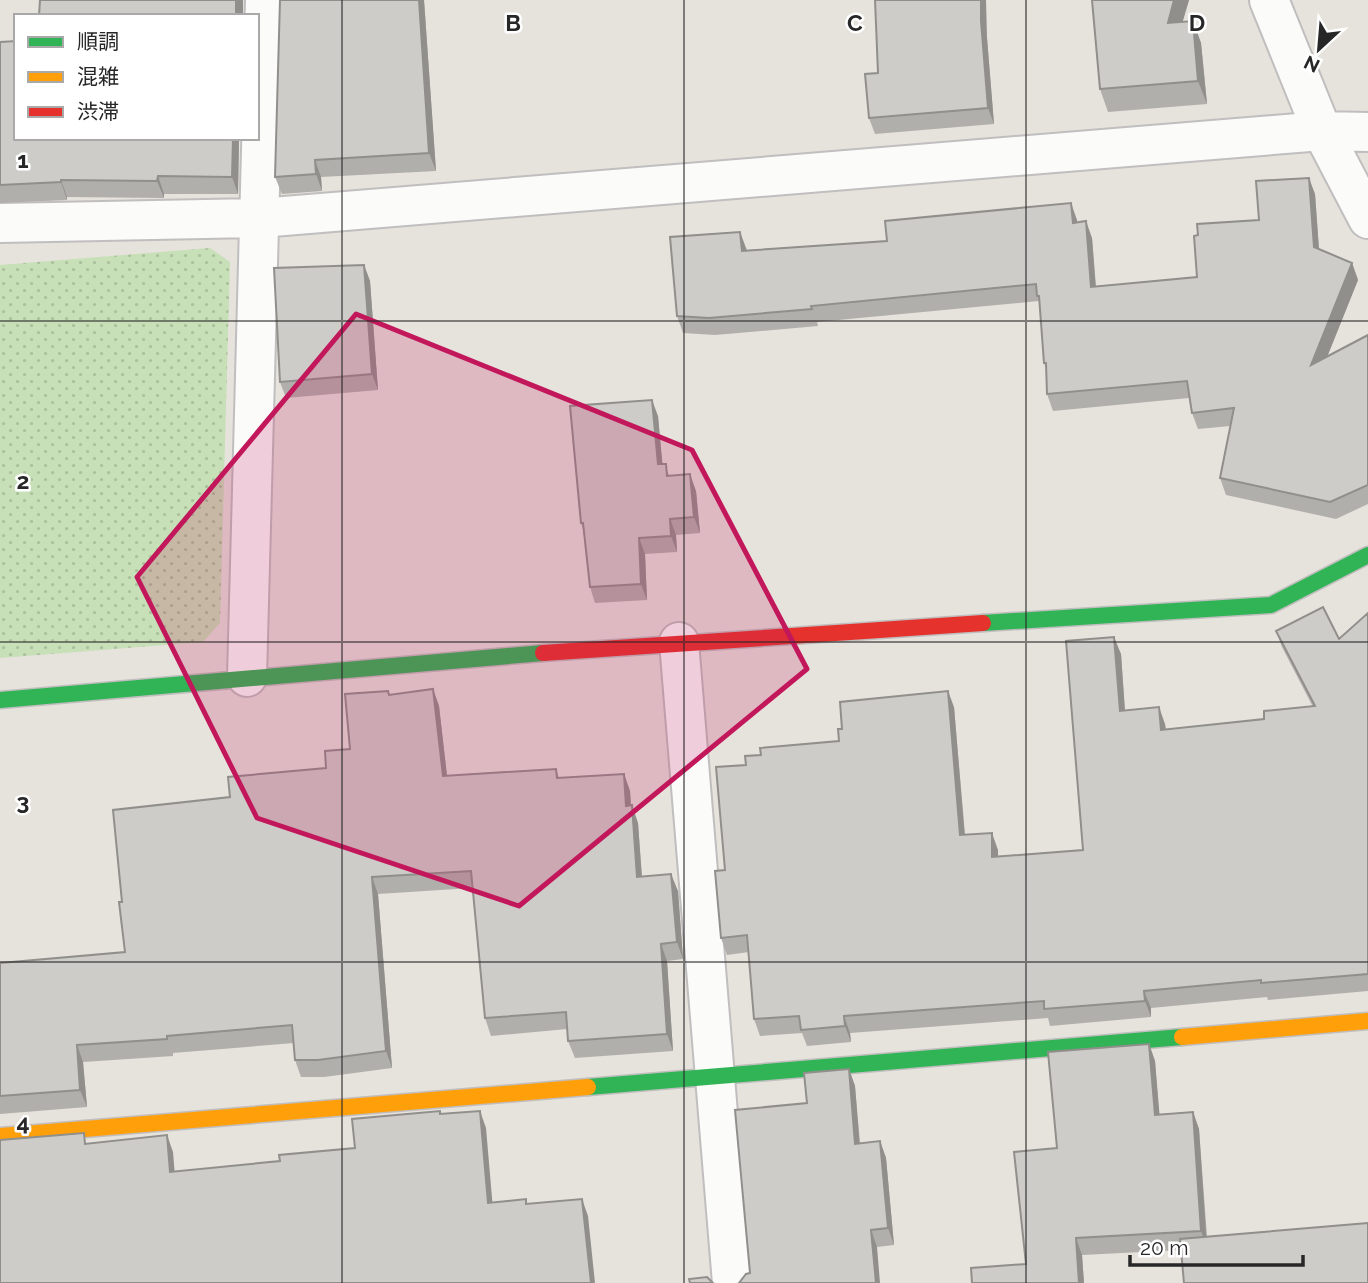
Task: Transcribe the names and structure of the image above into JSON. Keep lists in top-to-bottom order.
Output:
{
  "legend": ["順調", "混雑", "渋滞"],
  "scale_bar": "20 m",
  "north": "bottom left",
  "grid": {
    "columns": ["B", "C", "D"],
    "rows": [
      "1",
      "2",
      "3",
      "4"
    ]
  }
}
